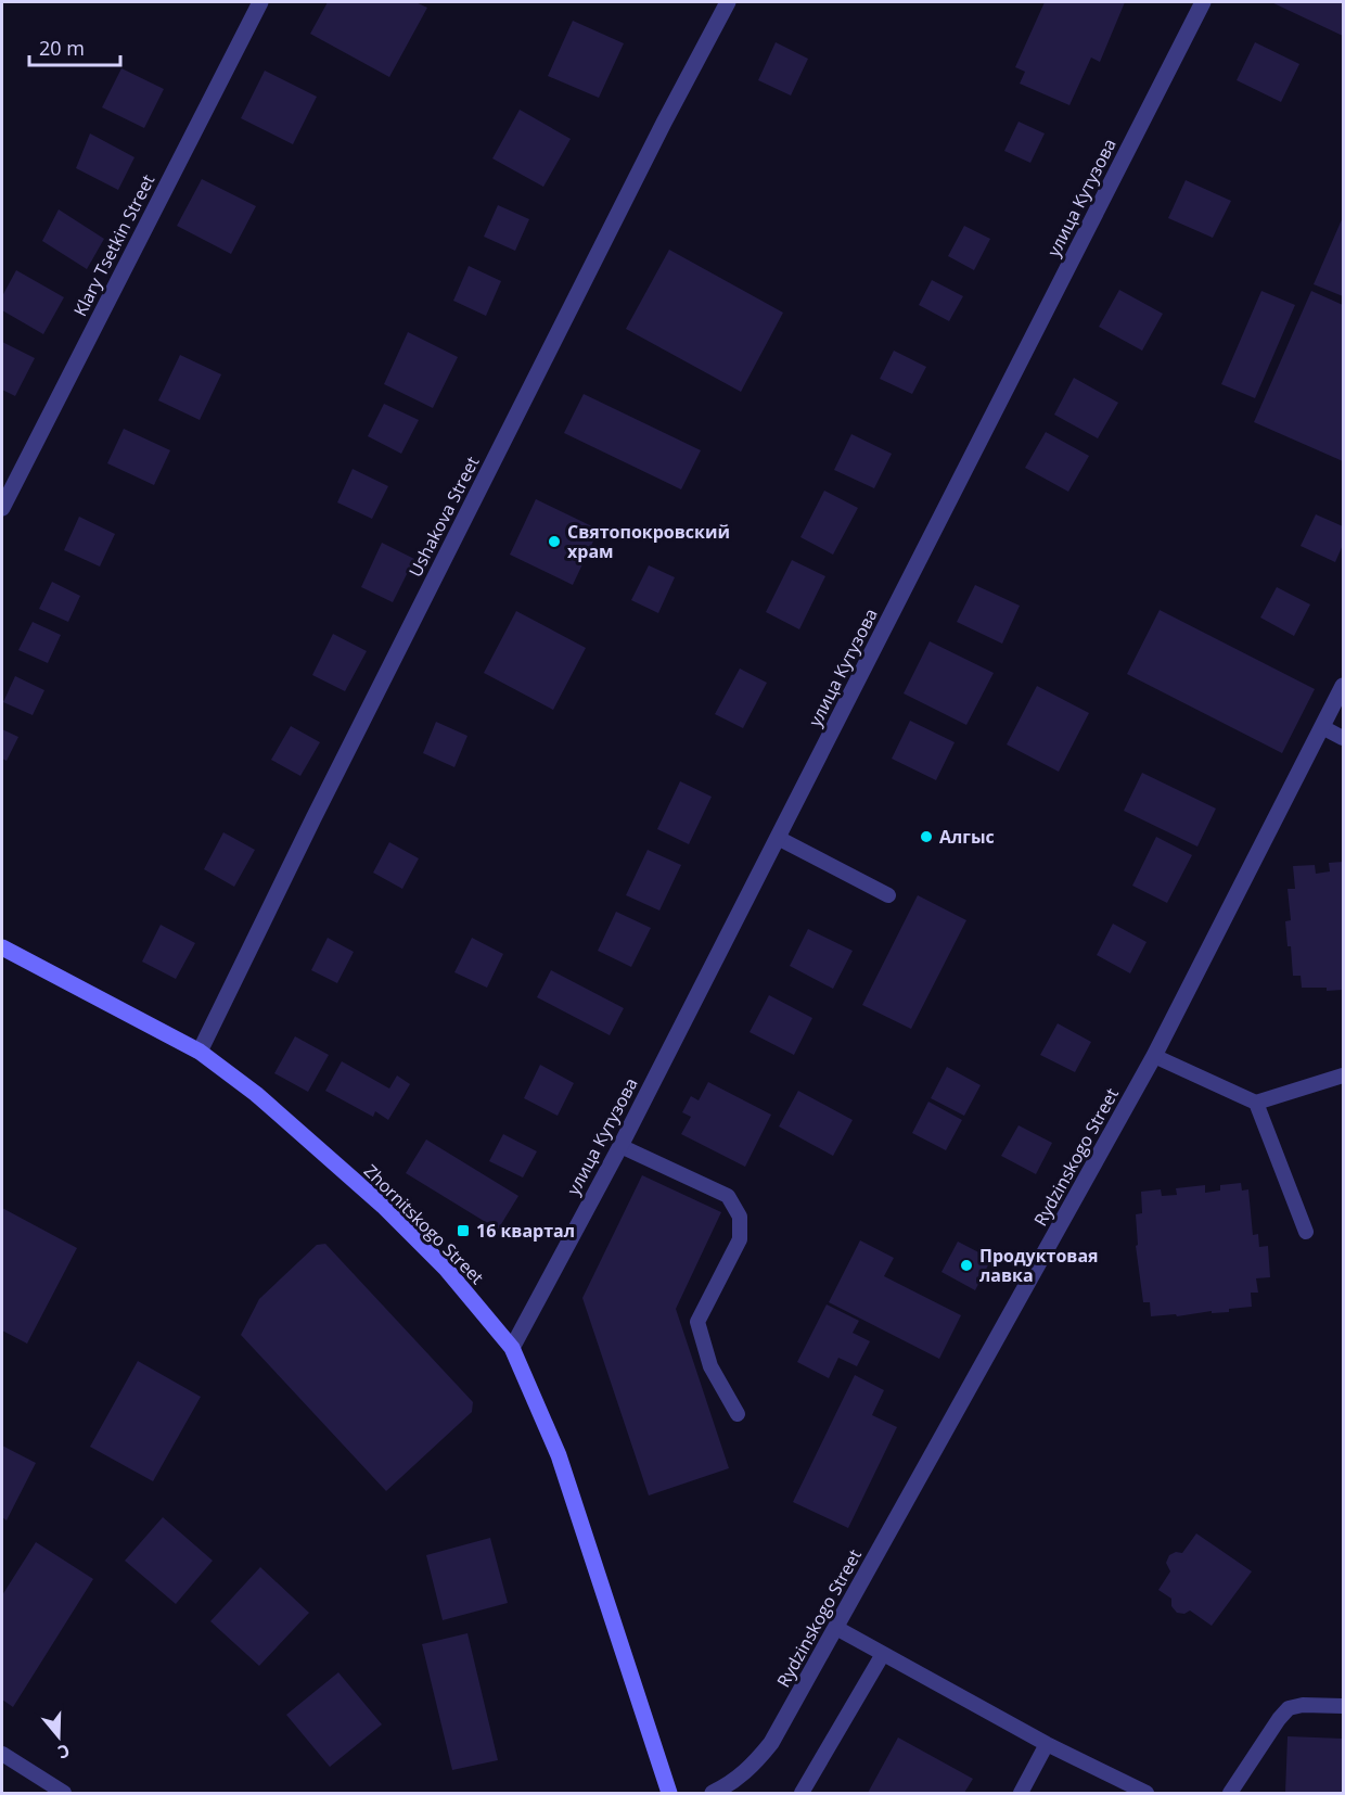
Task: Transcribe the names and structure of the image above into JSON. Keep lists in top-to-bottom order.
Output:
{
  "streets": {
    "main road": ["Zhornitskogo Street"],
    "street": [
      "улица Кутузова",
      "Klary Tsetkin Street",
      "Ushakova Street",
      "Rydzinskogo Street"
    ]
  },
  "crossings": [
    ["улица Кутузова", "Zhornitskogo Street"],
    ["Ushakova Street", "Zhornitskogo Street"]
  ],
  "places": {
    "other": ["Святопокровский храм", "Алгыс", "Продуктовая лавка"],
    "transit": ["16 квартал"]
  },
  "scale_bar": "20 m",
  "north": "bottom"
}
